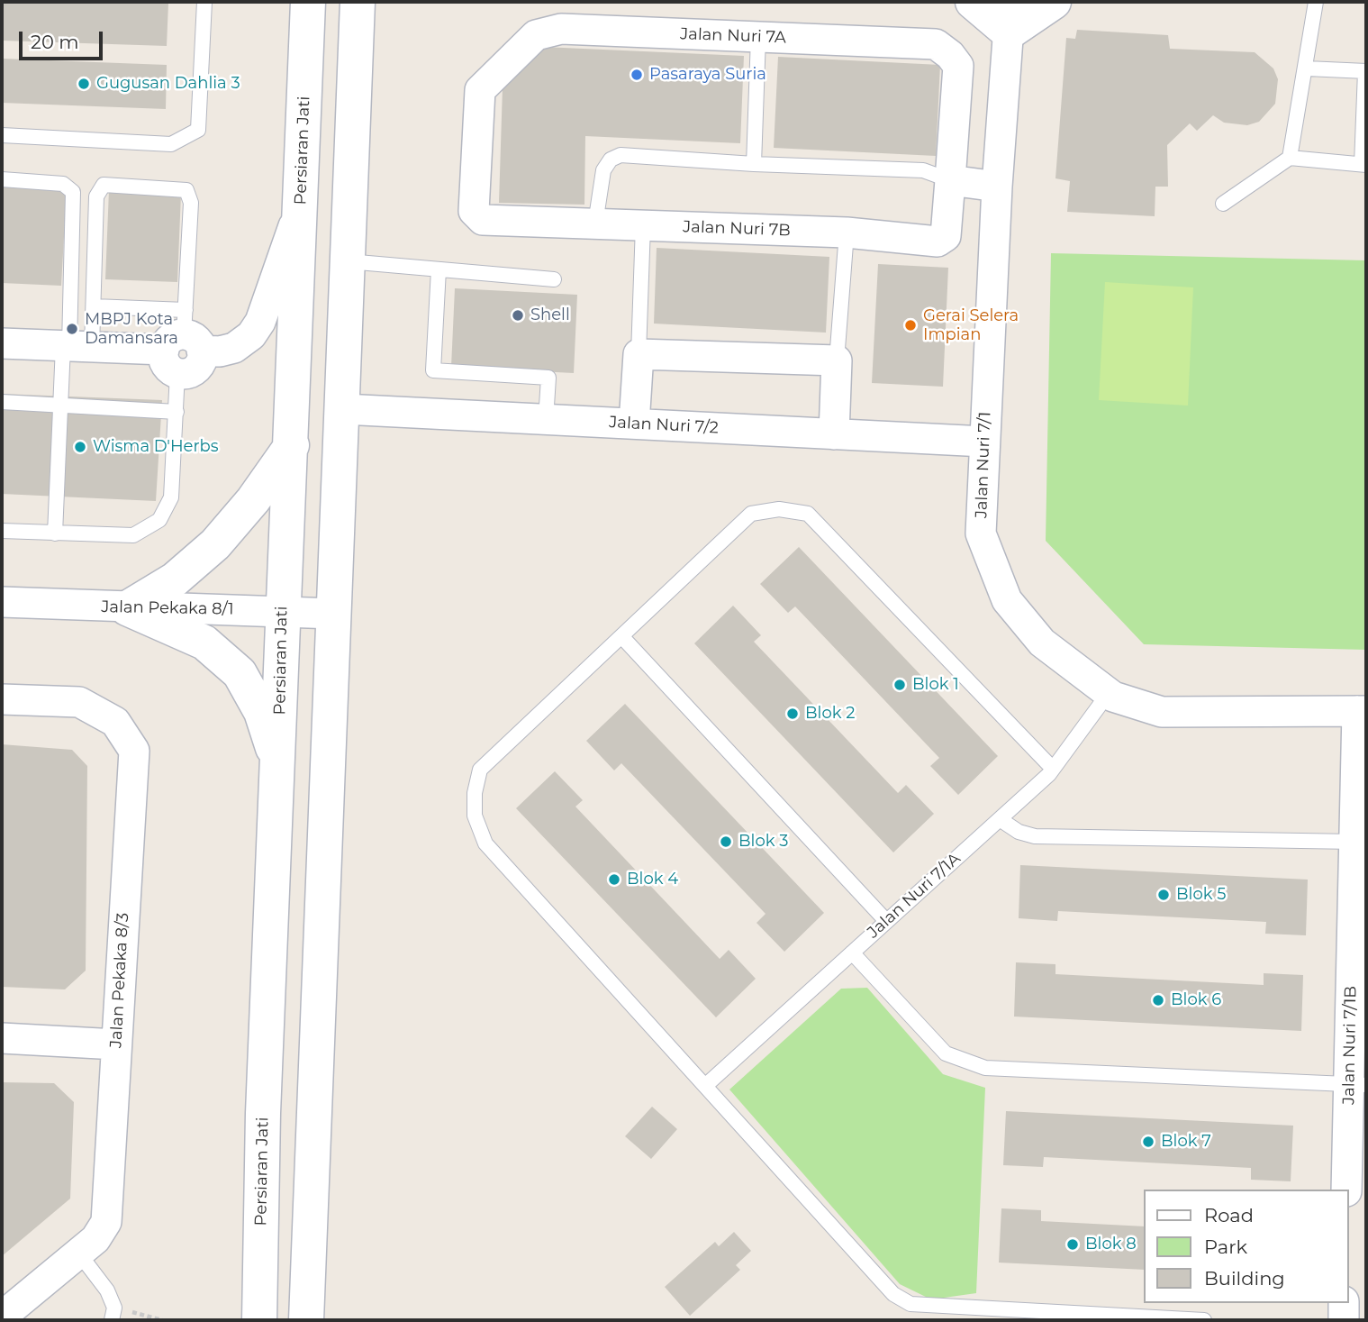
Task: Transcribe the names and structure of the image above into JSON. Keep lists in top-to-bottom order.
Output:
{
  "streets": {
    "main road": ["Persiaran Jati"],
    "street": [
      "Jalan Nuri 7A",
      "Jalan Nuri 7B",
      "Jalan Nuri 7/2",
      "Jalan Nuri 7/1",
      "Jalan Pekaka 8/1",
      "Jalan Pekaka 8/3",
      "Jalan Nuri 7/1B"
    ],
    "lane": ["Jalan Nuri 7/1A"]
  },
  "crossings": [
    ["Jalan Nuri 7A", "Jalan Nuri 7B"],
    ["Persiaran Jati", "Jalan Pekaka 8/1"],
    ["Jalan Nuri 7/2", "Jalan Nuri 7/1"],
    ["Jalan Nuri 7/1", "Jalan Nuri 7/1A"],
    ["Jalan Nuri 7/1", "Jalan Nuri 7/1B"]
  ],
  "places": [
    "Pasaraya Suria",
    "Gugusan Dahlia 3",
    "Shell",
    "Gerai Selera Impian",
    "MBPJ Kota Damansara",
    "Wisma D'Herbs",
    "Blok 1",
    "Blok 2",
    "Blok 3",
    "Blok 4",
    "Blok 5",
    "Blok 6",
    "Blok 7",
    "Blok 8"
  ],
  "legend": ["Road", "Park", "Building"],
  "scale_bar": "20 m"
}
